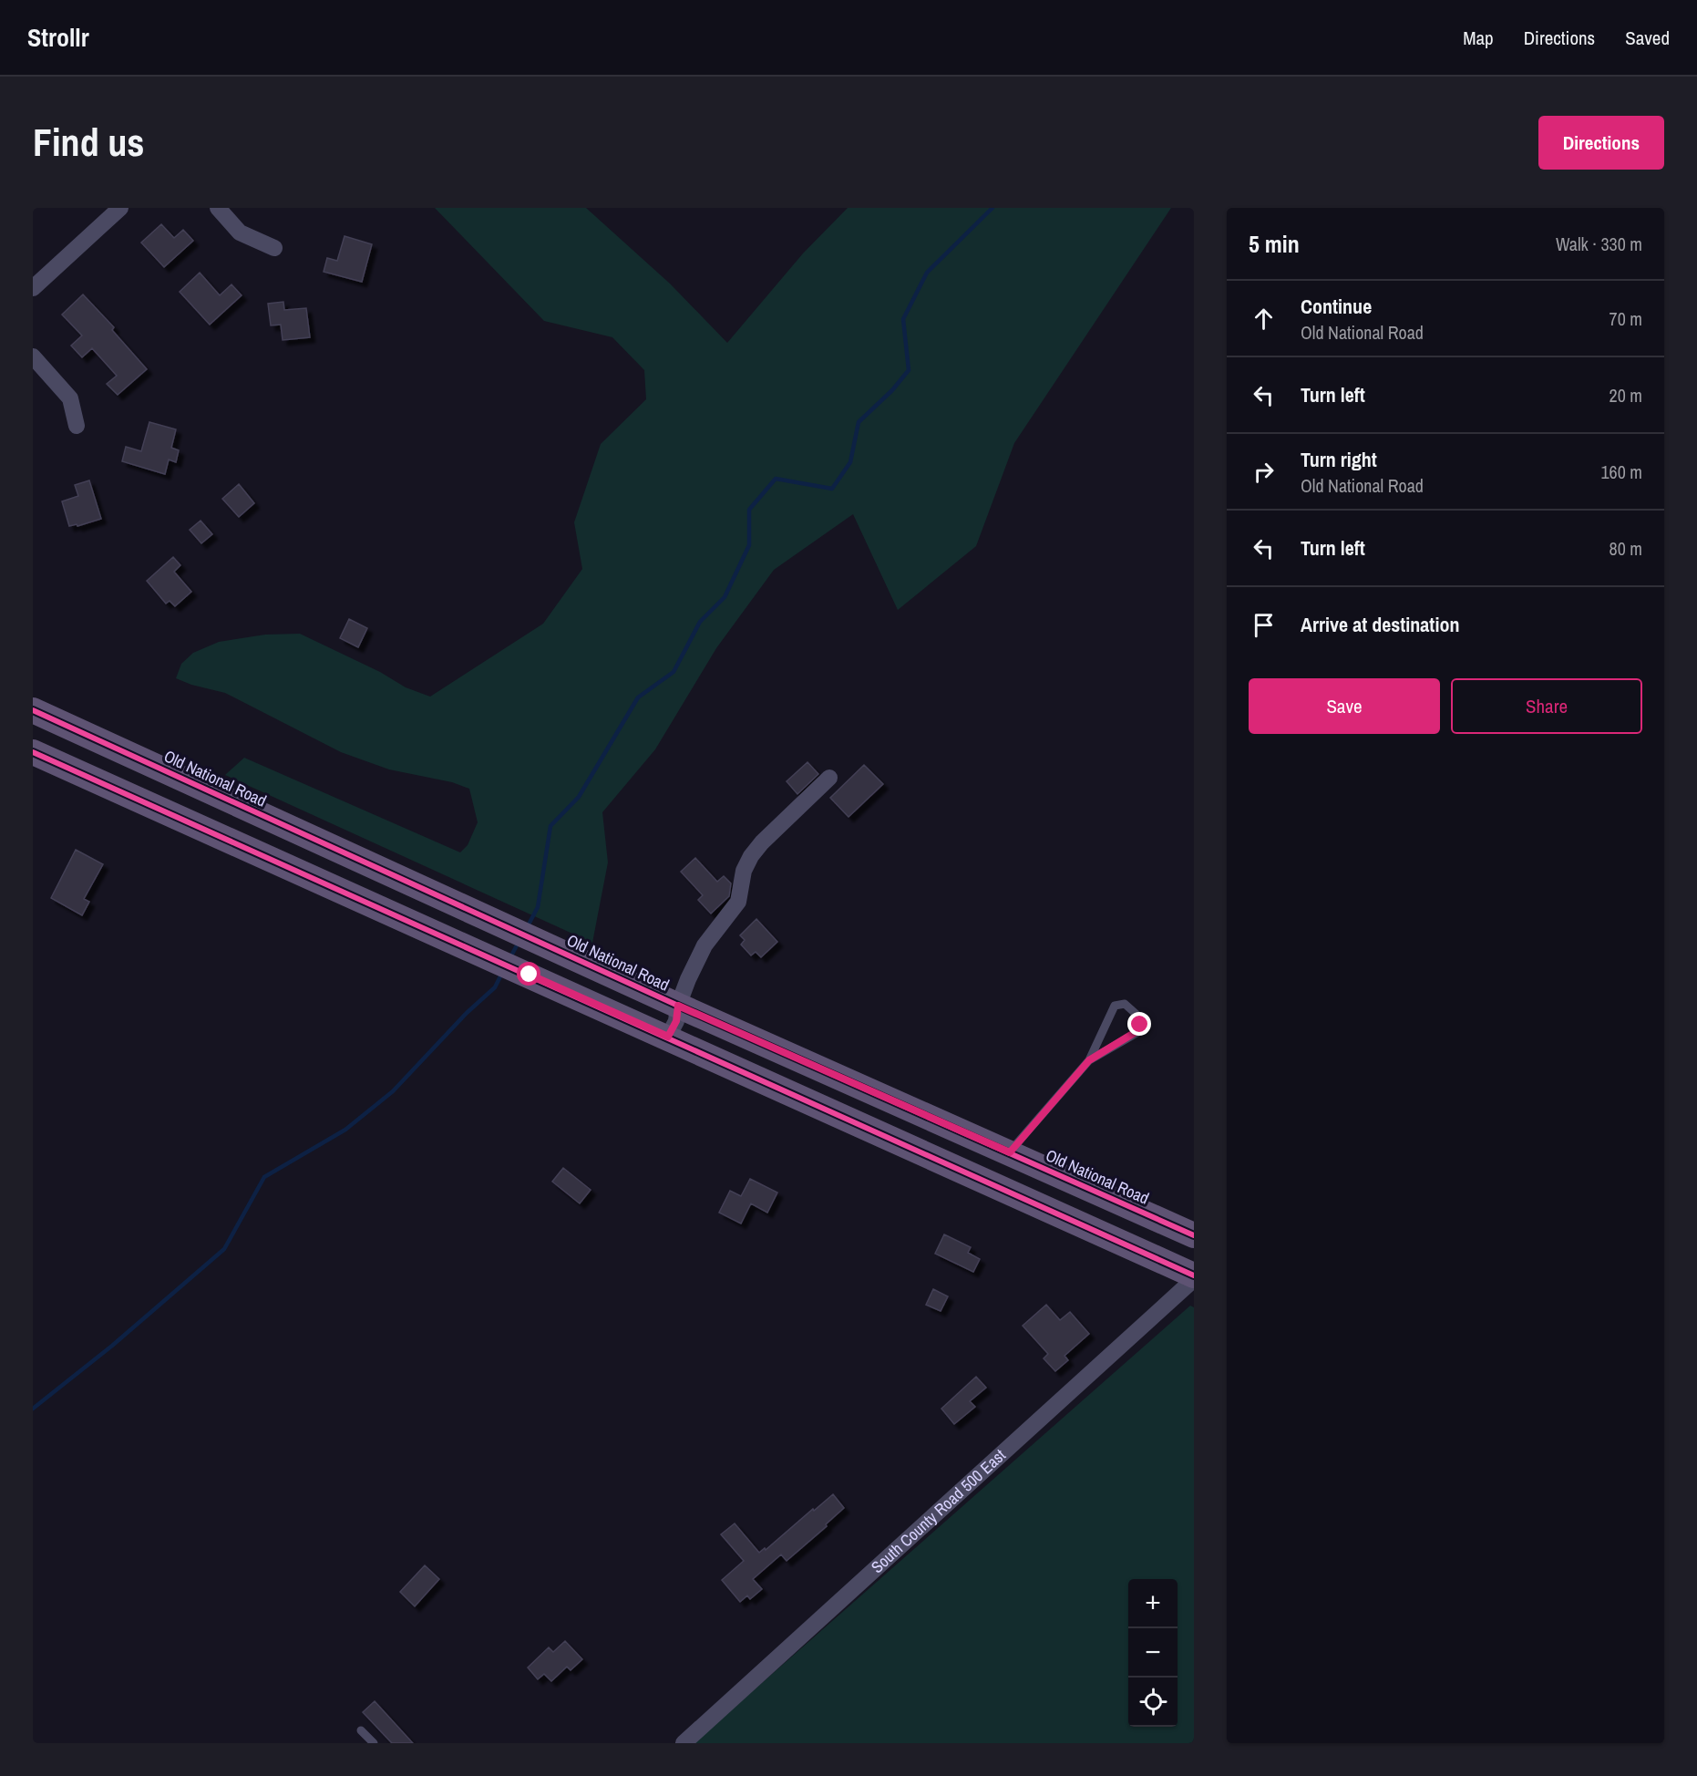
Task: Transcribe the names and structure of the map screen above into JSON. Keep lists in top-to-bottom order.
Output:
{
  "streets": {
    "main road": ["Old National Road"],
    "street": ["South County Road 500 East"]
  },
  "page": {
    "header": "Strollr",
    "nav": ["Map", "Directions", "Saved"],
    "buttons": [
      "Directions",
      ["Save", "Share"]
    ],
    "title": "Find us",
    "heading": ["5 min", "Walk · 330 m"],
    "list": [
      ["Continue", "Old National Road", "70 m"],
      ["Turn left", "20 m"],
      ["Turn right", "Old National Road", "160 m"],
      ["Turn left", "80 m"],
      "Arrive at destination"
    ],
    "map_buttons": ["+", "−"]
  }
}
